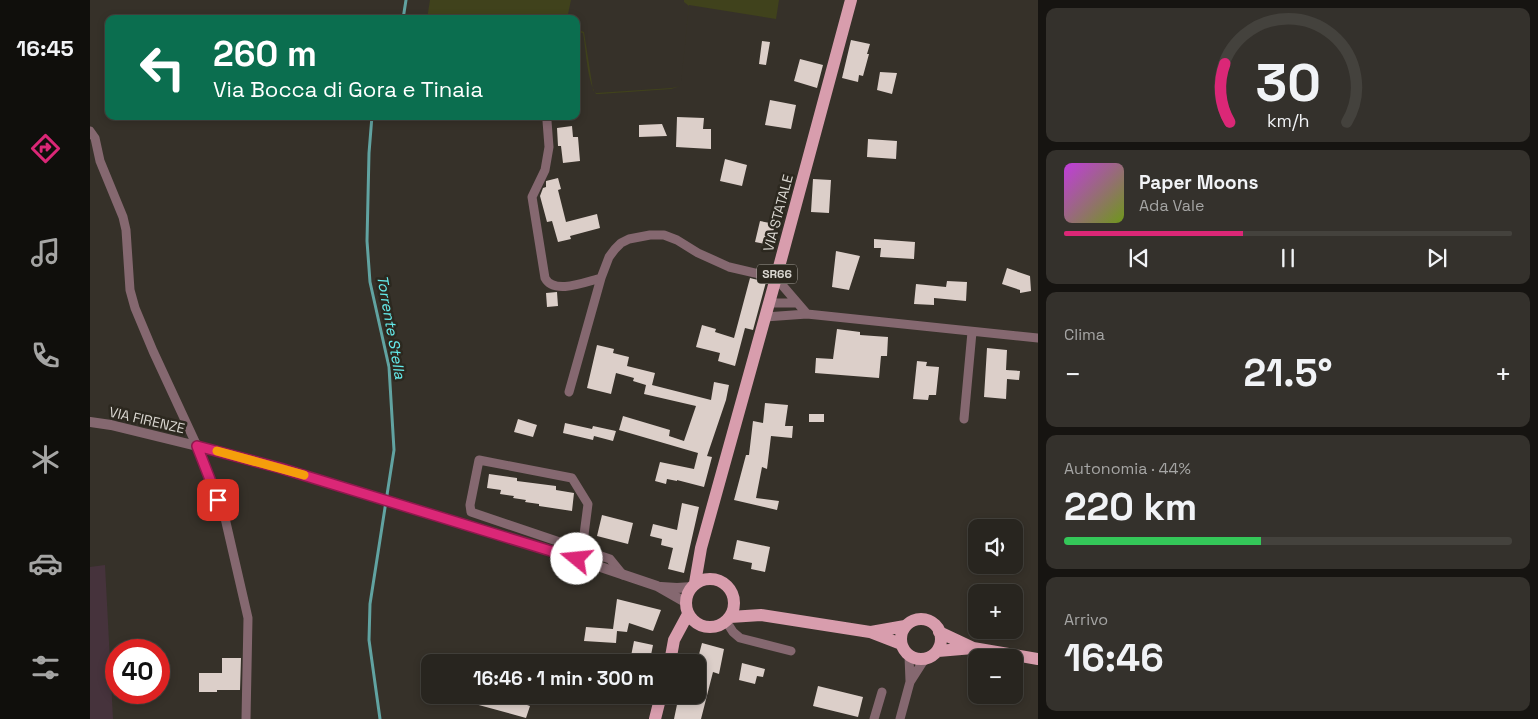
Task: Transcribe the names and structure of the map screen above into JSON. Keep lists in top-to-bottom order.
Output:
{
  "streets": {
    "main road": ["VIA STATALE", "SR66"],
    "street": ["VIA FIRENZE"]
  },
  "crossings": [
    ["VIA STATALE", "SR66"]
  ],
  "water": ["Torrente Stella"],
  "page": {
    "tabs": "16:45",
    "turn": ["260 m", "Via Bocca di Gora e Tinaia"],
    "song": ["Paper Moons", "Ada Vale"],
    "tile": [
      "Clima",
      ["Autonomia · 44%", "220 km"],
      ["Arrivo", "16:46"]
    ],
    "heat": ["−", "21.5°", "+"],
    "map_buttons": ["+", "−"],
    "limit": "40",
    "trip": "16:46 · 1 min · 300 m",
    "gauge": ["30", "km/h"]
  }
}
